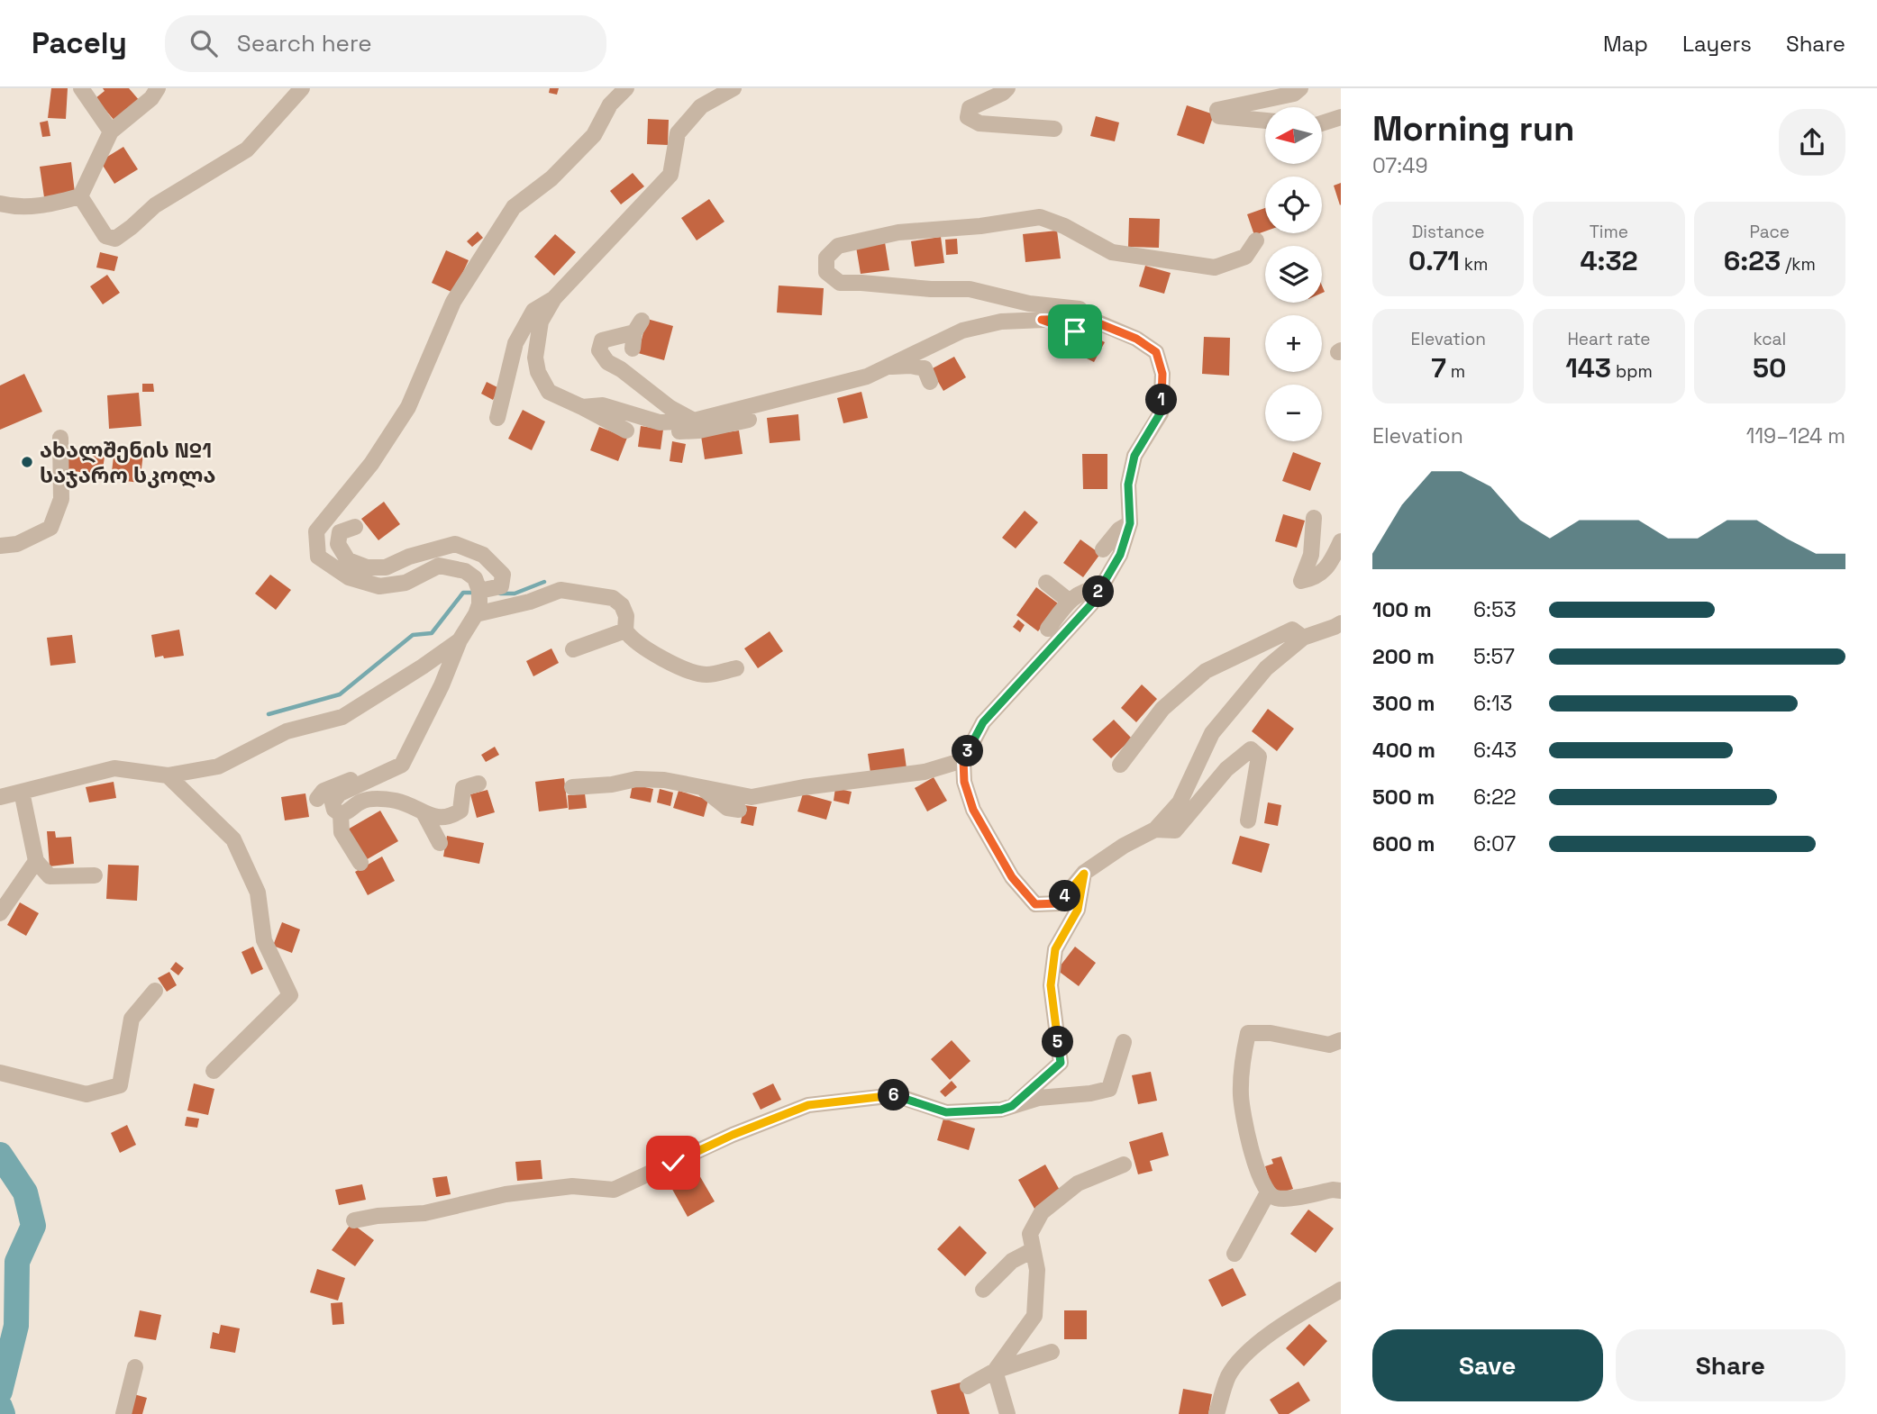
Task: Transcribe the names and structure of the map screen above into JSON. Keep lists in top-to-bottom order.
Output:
{
  "places": ["ახალშენის №1 საჯარო სკოლა"],
  "north": "left",
  "page": {
    "header": "Pacely",
    "search": "Search here",
    "nav": ["Map", "Layers", "Share"],
    "heading": ["Morning run", "07:49"],
    "map_buttons": ["+", "−"],
    "stats": [
      ["Distance", "0.71 km"],
      ["Time", "4:32"],
      ["Pace", "6:23 /km"],
      ["Elevation", "7 m"],
      ["Heart rate", "143 bpm"],
      ["kcal", "50"]
    ],
    "pins": [
      "1",
      "2",
      "3",
      "4",
      "5",
      "6"
    ],
    "chart": ["Elevation", "119–124 m"],
    "list": [
      {
        "name": "100 m",
        "note": "6:53"
      },
      {
        "name": "200 m",
        "note": "5:57"
      },
      {
        "name": "300 m",
        "note": "6:13"
      },
      {
        "name": "400 m",
        "note": "6:43"
      },
      {
        "name": "500 m",
        "note": "6:22"
      },
      {
        "name": "600 m",
        "note": "6:07"
      }
    ],
    "buttons": ["Save", "Share"]
  }
}
